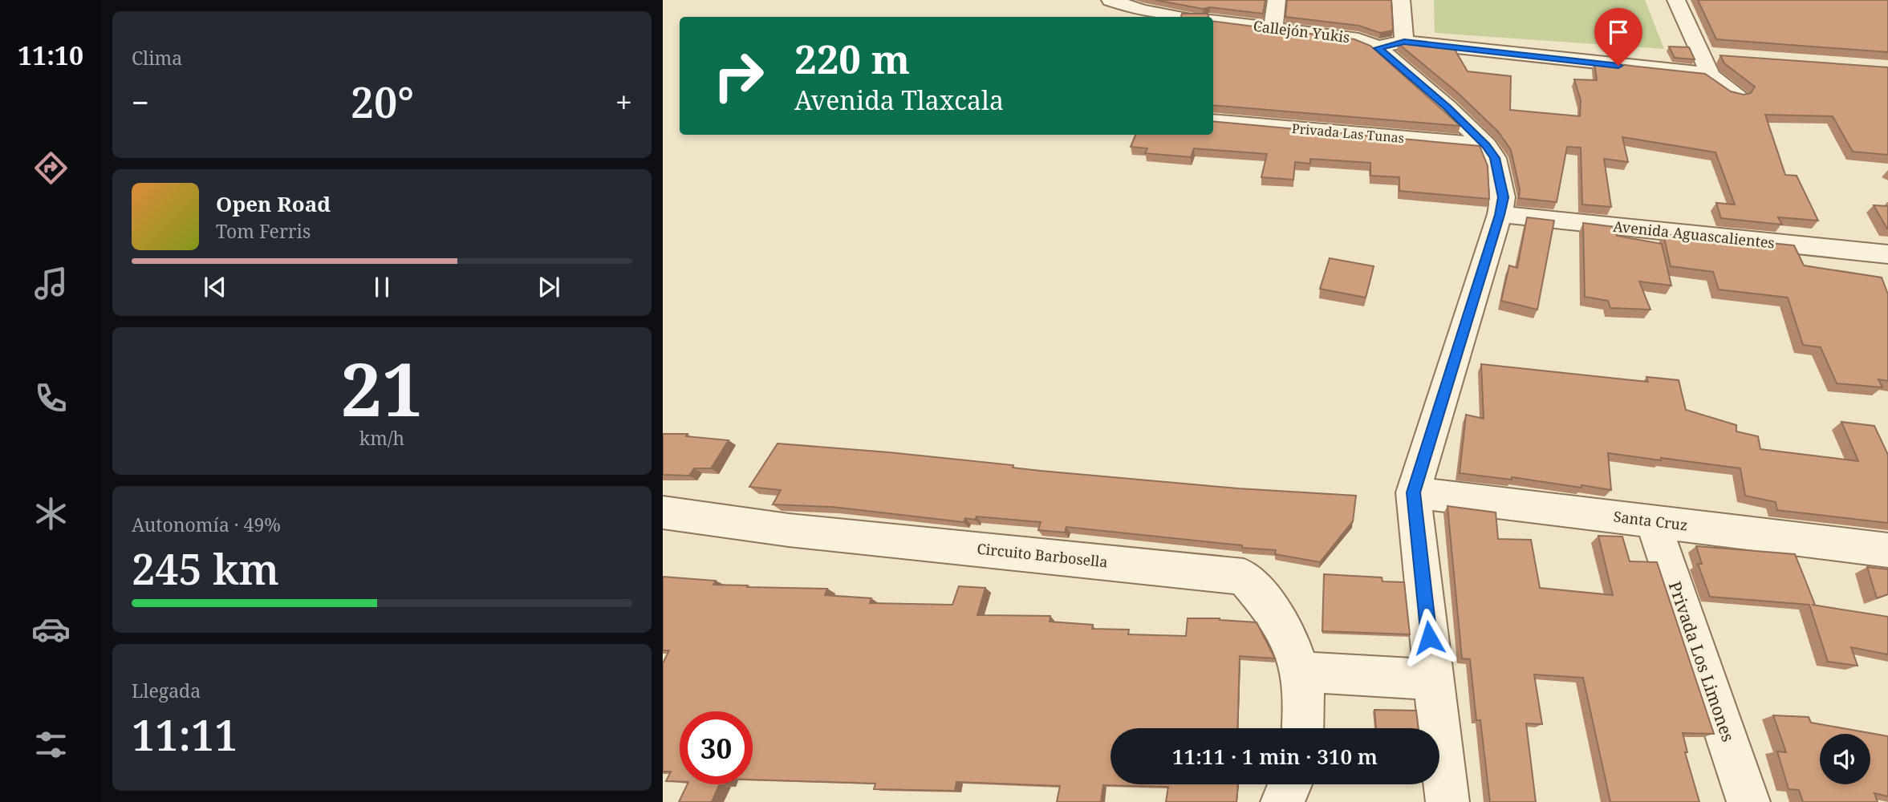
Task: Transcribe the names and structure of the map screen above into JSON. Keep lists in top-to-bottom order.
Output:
{
  "streets": {
    "street": [
      "Callejón Yukis",
      "Privada Las Tunas",
      "Avenida Aguascalientes",
      "Santa Cruz",
      "Circuito Barbosella",
      "Privada Los Limones"
    ]
  },
  "crossings": [
    ["Callejón Yukis", "Privada Las Tunas"],
    ["Callejón Yukis", "Avenida Aguascalientes"],
    ["Callejón Yukis", "Santa Cruz"],
    ["Santa Cruz", "Privada Los Limones"]
  ],
  "page": {
    "tabs": "11:10",
    "tile": [
      "Clima",
      ["21", "km/h"],
      ["Autonomía · 49%", "245 km"],
      ["Llegada", "11:11"]
    ],
    "turn": ["220 m", "Avenida Tlaxcala"],
    "heat": ["−", "20°", "+"],
    "song": ["Open Road", "Tom Ferris"],
    "limit": "30",
    "trip": "11:11 · 1 min · 310 m"
  }
}
